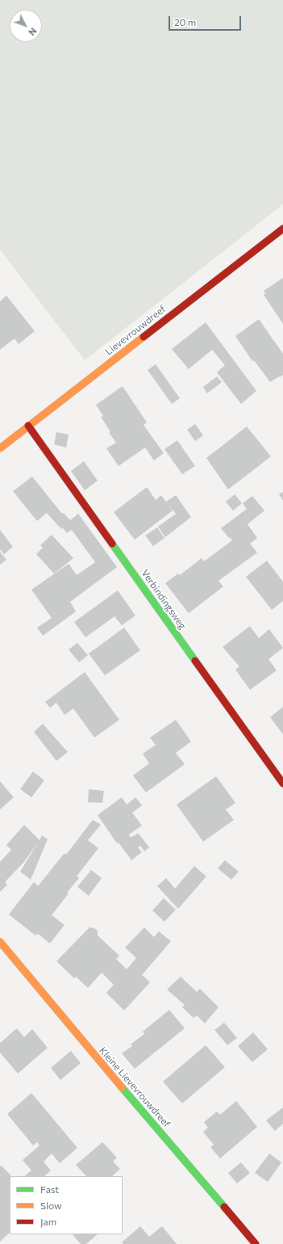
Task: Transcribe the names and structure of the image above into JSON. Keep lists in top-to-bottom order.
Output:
{
  "streets": {
    "street": ["Lievevrouwdreef", "Verbindingsweg", "Kleine Lievevrouwdreef"]
  },
  "crossings": [
    ["Lievevrouwdreef", "Verbindingsweg"]
  ],
  "legend": ["Fast", "Slow", "Jam"],
  "scale_bar": "20 m",
  "north": "bottom right"
}
